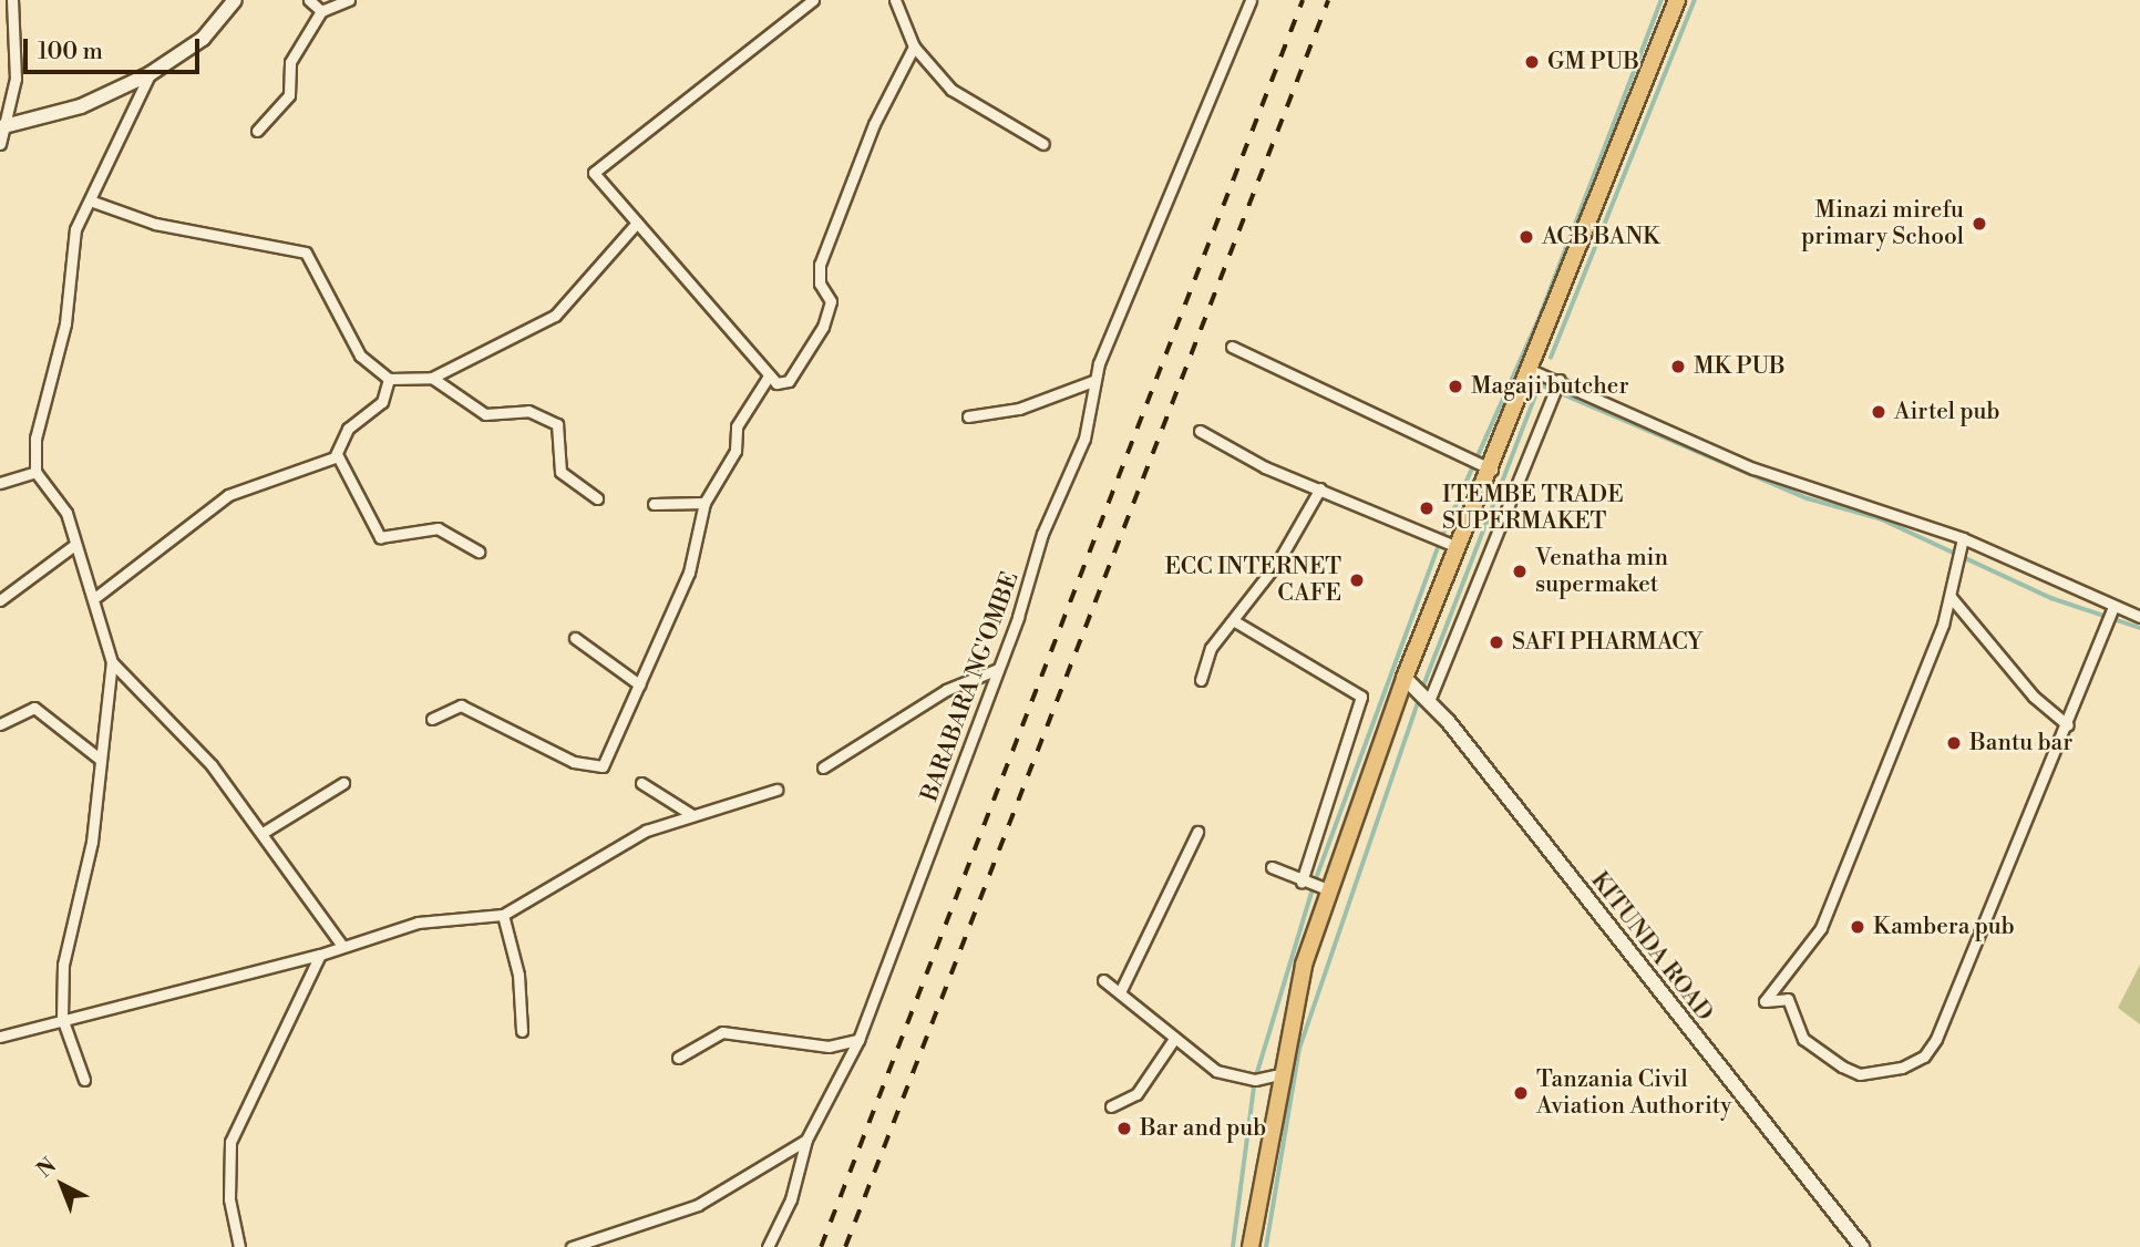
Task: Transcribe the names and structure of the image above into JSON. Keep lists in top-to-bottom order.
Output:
{
  "streets": {
    "street": ["BARABARA NG'OMBE", "KITUNDA ROAD"]
  },
  "places": [
    "GM PUB",
    "Minazi mirefu primary School",
    "ACB BANK",
    "MK PUB",
    "Magaji butcher",
    "Airtel pub",
    "ITEMBE TRADE SUPERMAKET",
    "Venatha min supermaket",
    "ECC INTERNET CAFE",
    "SAFI PHARMACY",
    "Bantu bar",
    "Kambera pub",
    "Tanzania Civil Aviation Authority",
    "Bar and pub"
  ],
  "scale_bar": "100 m",
  "north": "top left"
}
